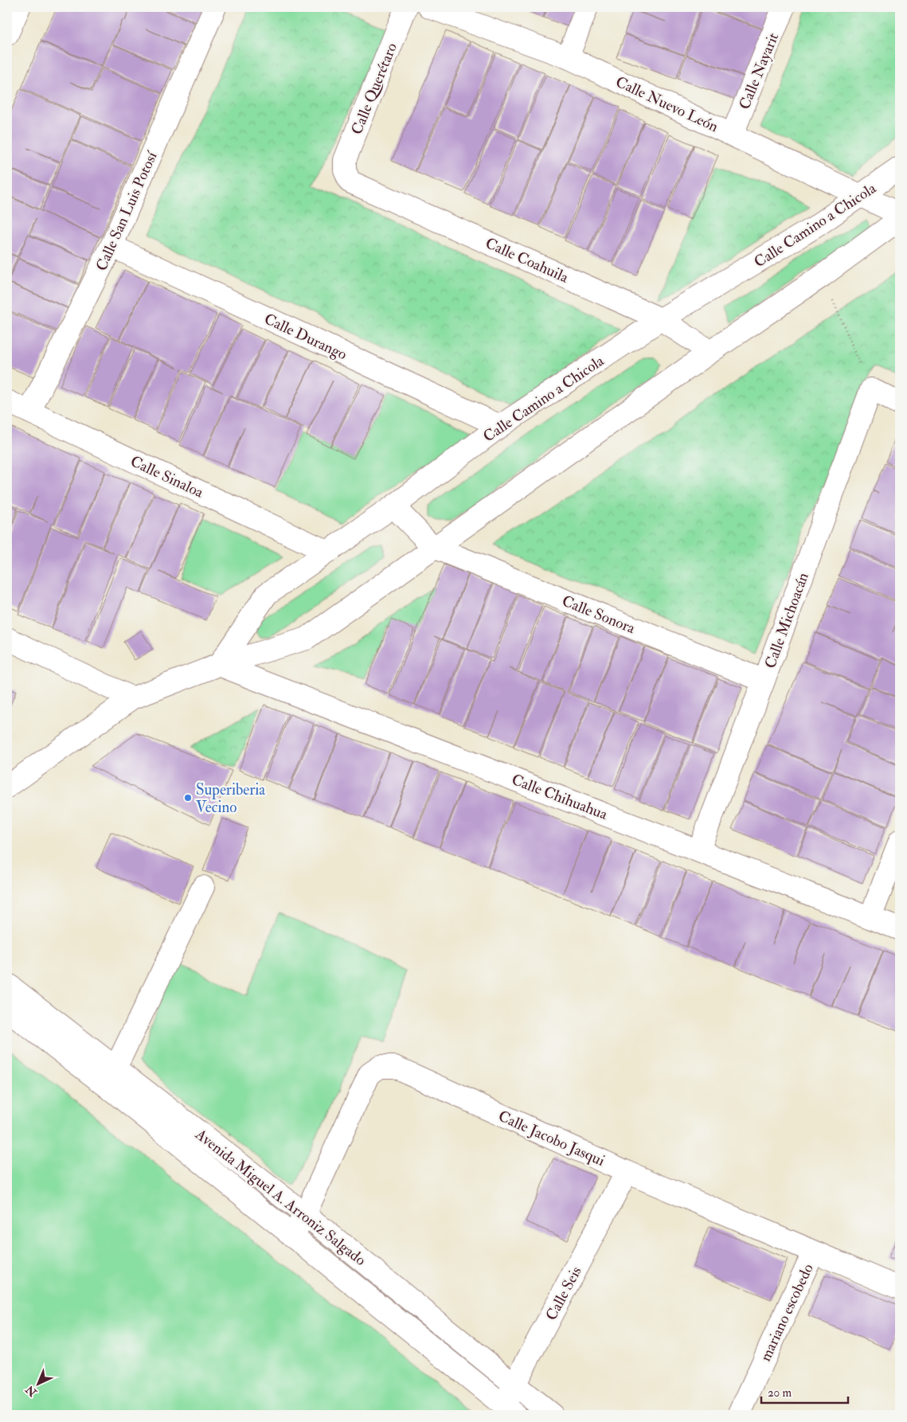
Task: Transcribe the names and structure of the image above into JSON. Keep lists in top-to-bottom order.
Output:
{
  "streets": {
    "street": [
      "Calle Nayarit",
      "Calle Querétaro",
      "Calle Nuevo León",
      "Calle San Luis Potosí",
      "Calle Camino a Chicola",
      "Calle Coahuila",
      "Calle Durango",
      "Calle Sinaloa",
      "Calle Sonora",
      "Calle Michoacán",
      "Calle Chihuahua",
      "Calle Jacobo Jasqui",
      "Avenida Miguel A. Arroniz Salgado",
      "Calle Seis",
      "mariano escobedo"
    ]
  },
  "crossings": [
    ["Calle Nayarit", "Calle Nuevo León"],
    ["Calle Querétaro", "Calle Coahuila"],
    ["Calle Nuevo León", "Calle Camino a Chicola"],
    ["Calle San Luis Potosí", "Calle Durango"],
    ["Calle San Luis Potosí", "Calle Sinaloa"],
    ["Calle Camino a Chicola", "Calle Coahuila"],
    ["Calle Camino a Chicola", "Calle Durango"],
    ["Calle Camino a Chicola", "Calle Sinaloa"],
    ["Calle Camino a Chicola", "Calle Chihuahua"],
    ["Calle Sonora", "Calle Michoacán"],
    ["Calle Michoacán", "Calle Chihuahua"],
    ["Calle Jacobo Jasqui", "Avenida Miguel A. Arroniz Salgado"],
    ["Calle Jacobo Jasqui", "Calle Seis"],
    ["Calle Jacobo Jasqui", "mariano escobedo"],
    ["Avenida Miguel A. Arroniz Salgado", "Calle Seis"]
  ],
  "places": ["Superiberia Vecino"],
  "scale_bar": "20 m",
  "north": "bottom left"
}
